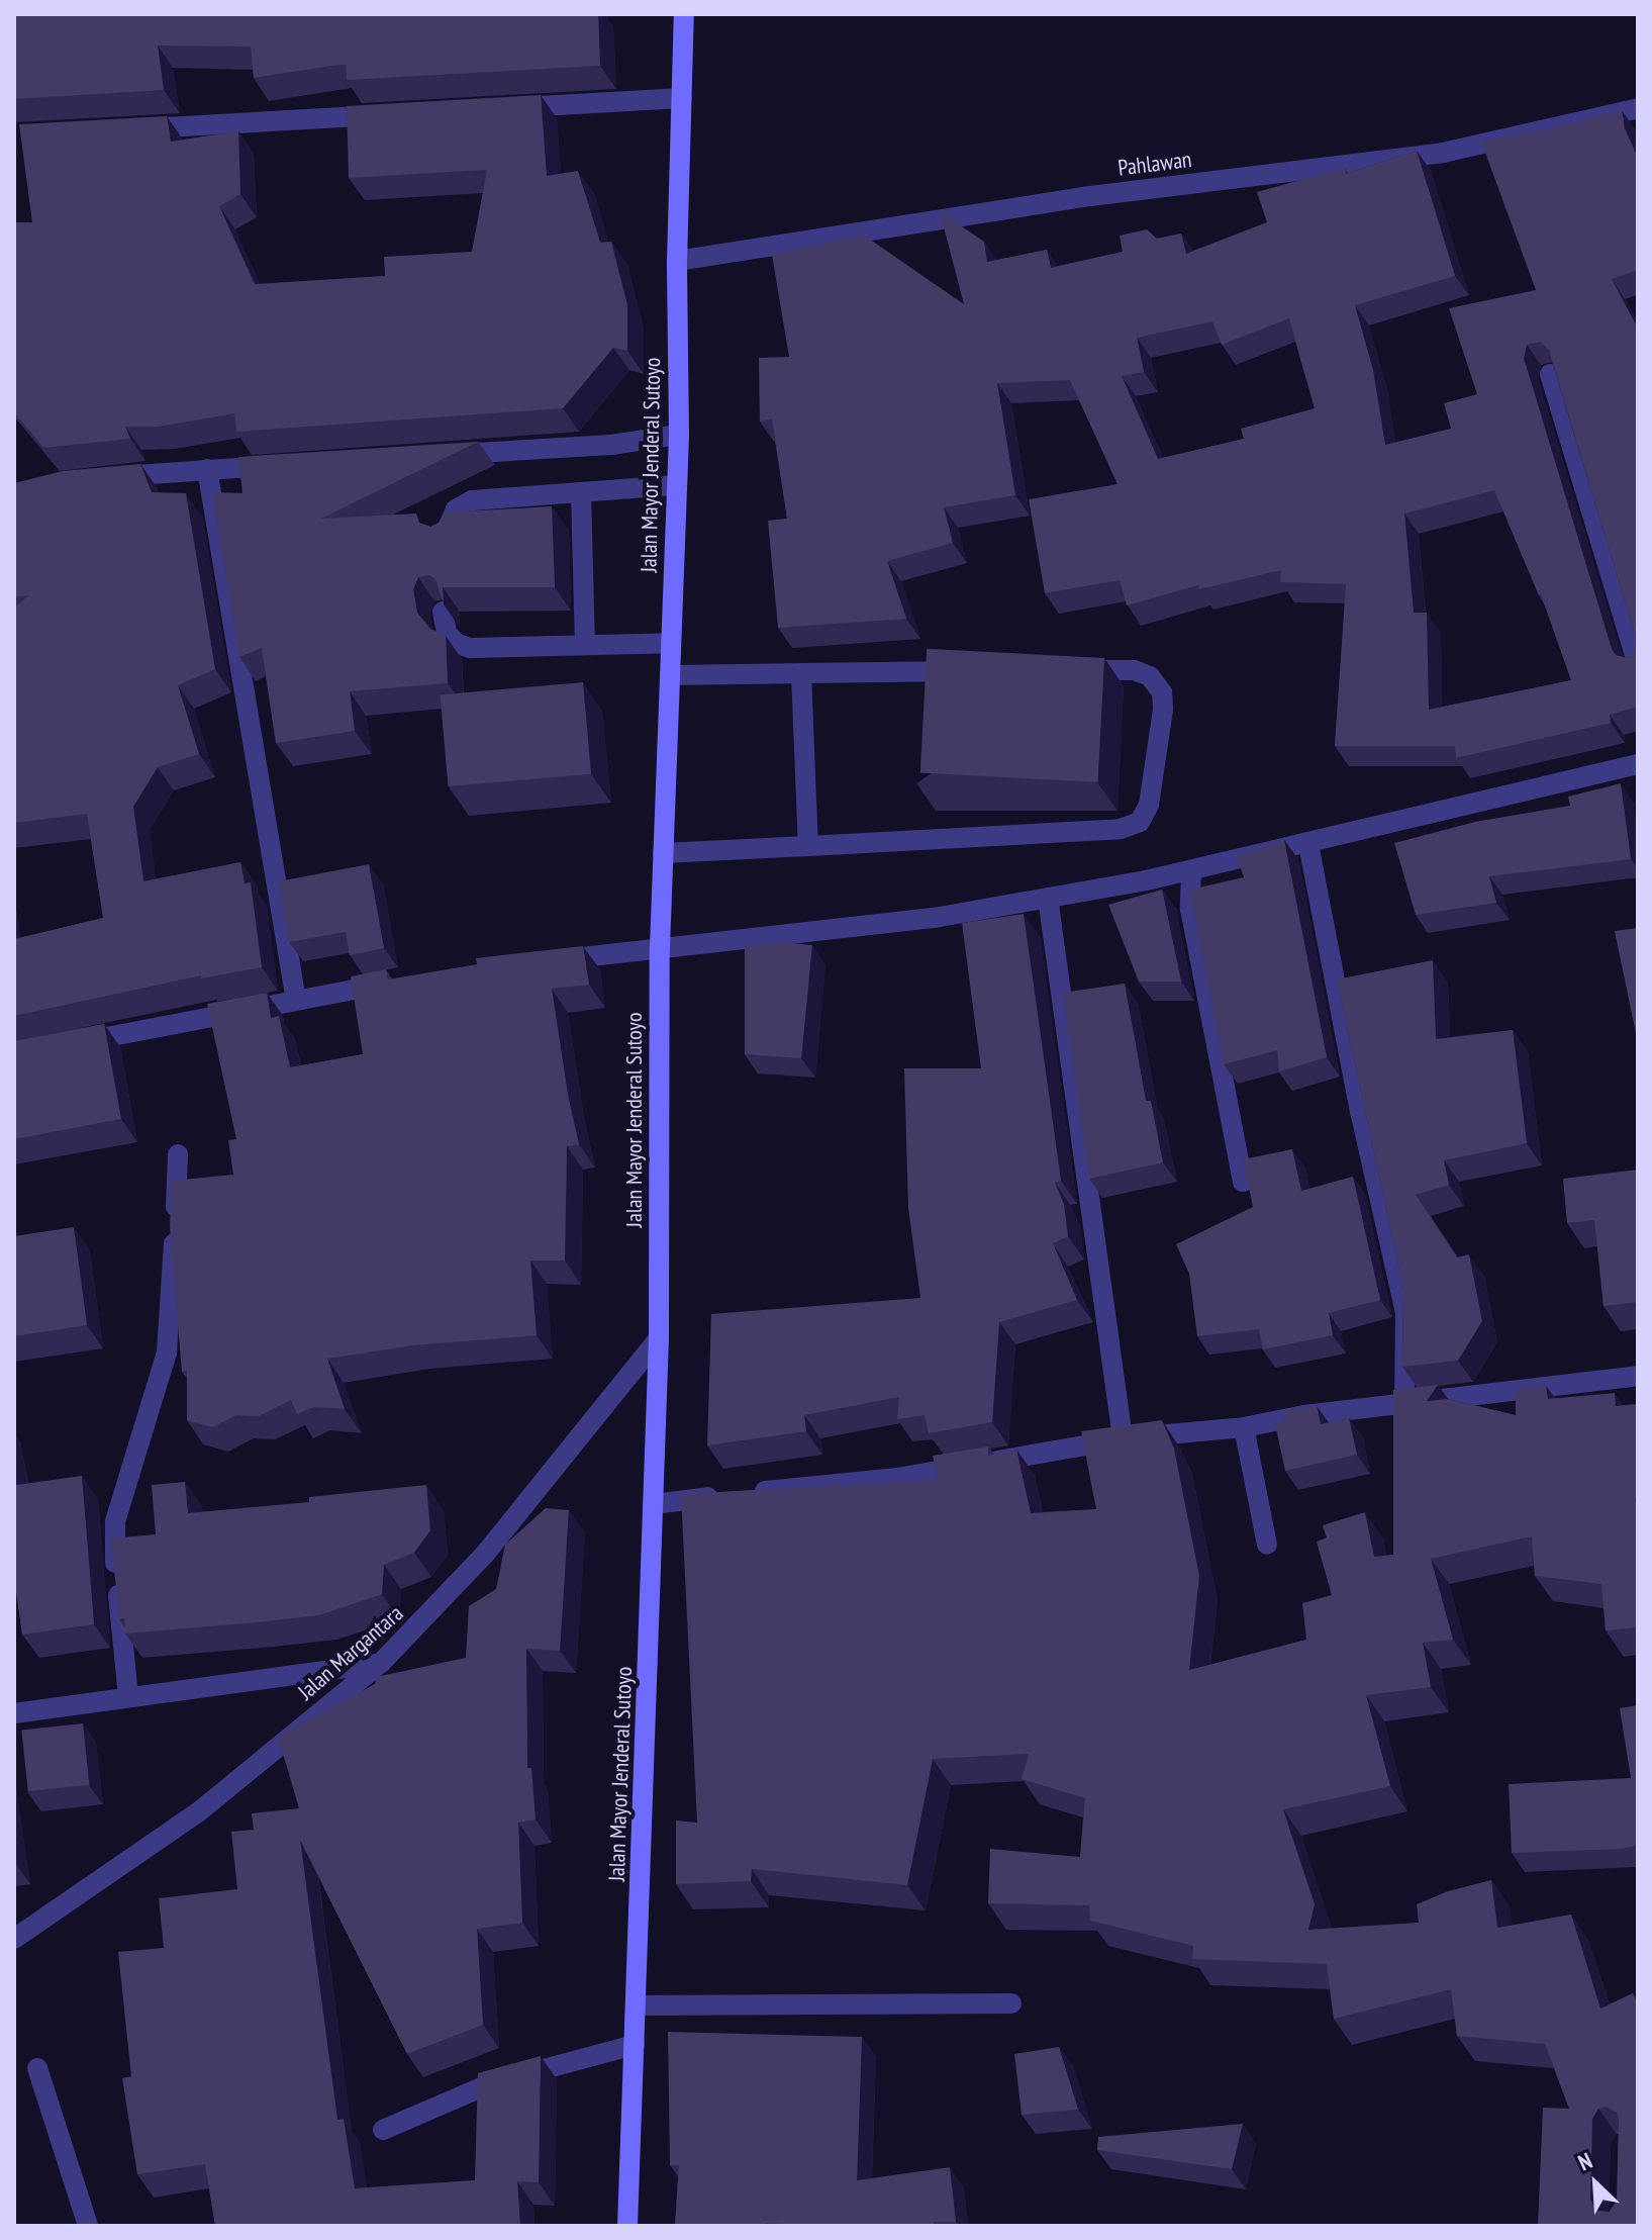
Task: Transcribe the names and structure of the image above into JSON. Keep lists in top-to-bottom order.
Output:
{
  "streets": {
    "main road": ["Jalan Mayor Jenderal Sutoyo"],
    "street": ["Pahlawan", "Jalan Margantara"]
  },
  "crossings": [
    ["Pahlawan", "Jalan Mayor Jenderal Sutoyo"],
    ["Jalan Mayor Jenderal Sutoyo", "Jalan Margantara"]
  ],
  "north": "top left"
}
